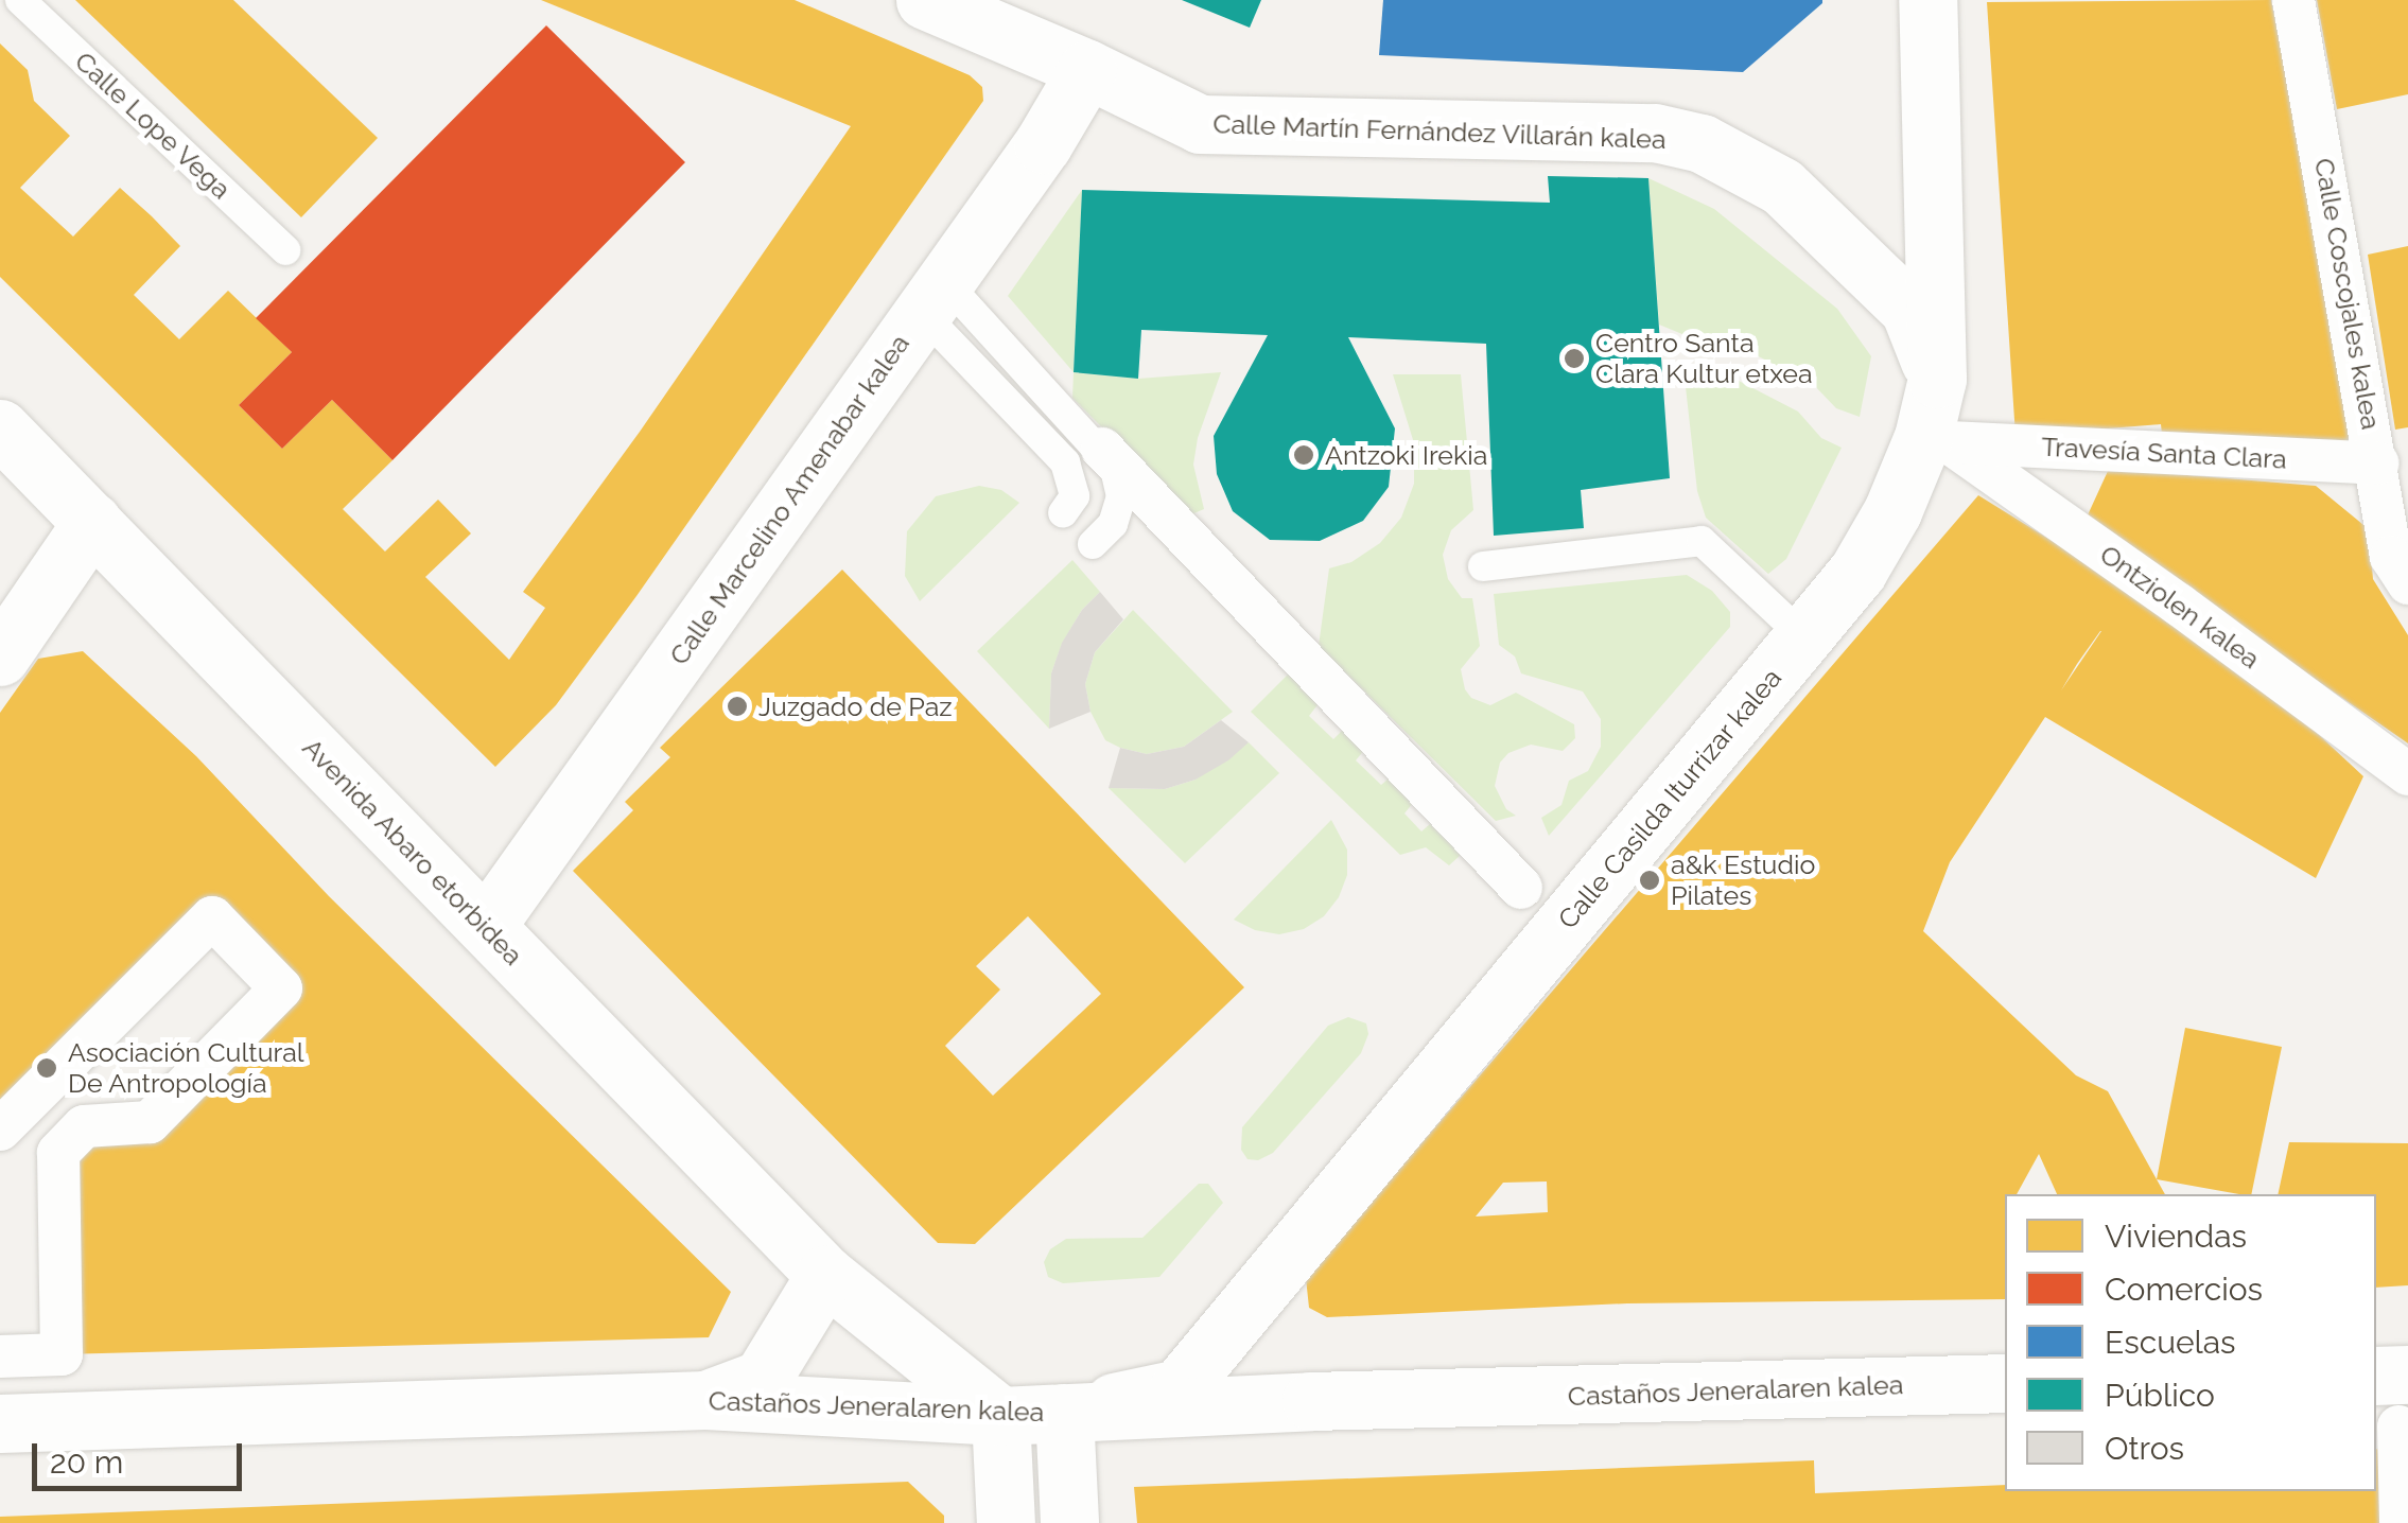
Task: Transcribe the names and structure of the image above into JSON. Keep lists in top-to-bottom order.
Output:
{
  "streets": {
    "street": [
      "Calle Martín Fernández Villarán kalea",
      "Calle Coscojales kalea",
      "Travesía Santa Clara",
      "Calle Marcelino Amenabar kalea",
      "Ontziolen kalea",
      "Calle Casilda Iturrizar kalea",
      "Avenida Abaro etorbidea",
      "Castaños Jeneralaren kalea"
    ],
    "lane": ["Calle Lope Vega"]
  },
  "crossings": [
    ["Calle Martín Fernández Villarán kalea", "Calle Marcelino Amenabar kalea"],
    ["Calle Martín Fernández Villarán kalea", "Calle Casilda Iturrizar kalea"],
    ["Calle Coscojales kalea", "Travesía Santa Clara"],
    ["Travesía Santa Clara", "Ontziolen kalea"],
    ["Calle Marcelino Amenabar kalea", "Avenida Abaro etorbidea"],
    ["Calle Casilda Iturrizar kalea", "Avenida Abaro etorbidea"],
    ["Calle Casilda Iturrizar kalea", "Castaños Jeneralaren kalea"],
    ["Avenida Abaro etorbidea", "Castaños Jeneralaren kalea"]
  ],
  "places": [
    "Centro Santa Clara Kultur etxea",
    "Antzoki Irekia",
    "Juzgado de Paz",
    "a&k Estudio Pilates",
    "Asociación Cultural De Antropología"
  ],
  "legend": [
    "Viviendas",
    "Comercios",
    "Escuelas",
    "Público",
    "Otros"
  ],
  "scale_bar": "20 m"
}
